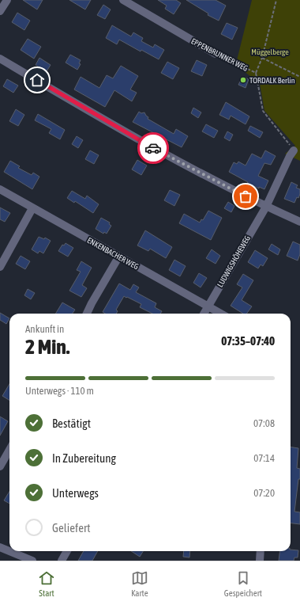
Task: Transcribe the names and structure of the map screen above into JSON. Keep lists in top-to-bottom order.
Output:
{
  "streets": {
    "street": ["EPPENBRUNNER WEG", "ENKENBACHER WEG", "LUDWIGSHÖHEWEG"]
  },
  "crossings": [
    ["EPPENBRUNNER WEG", "LUDWIGSHÖHEWEG"],
    ["ENKENBACHER WEG", "LUDWIGSHÖHEWEG"]
  ],
  "parks": ["Müggelberge"],
  "places": ["TORDALK Berlin"],
  "page": {
    "heading": ["2 Min.", "Ankunft in", "07:35–07:40"],
    "bar": "Unterwegs · 110 m",
    "list": [
      ["Bestätigt", "07:08"],
      ["In Zubereitung", "07:14"],
      ["Unterwegs", "07:20"],
      "Geliefert"
    ],
    "tabs": ["Start", "Karte", "Gespeichert"]
  }
}
